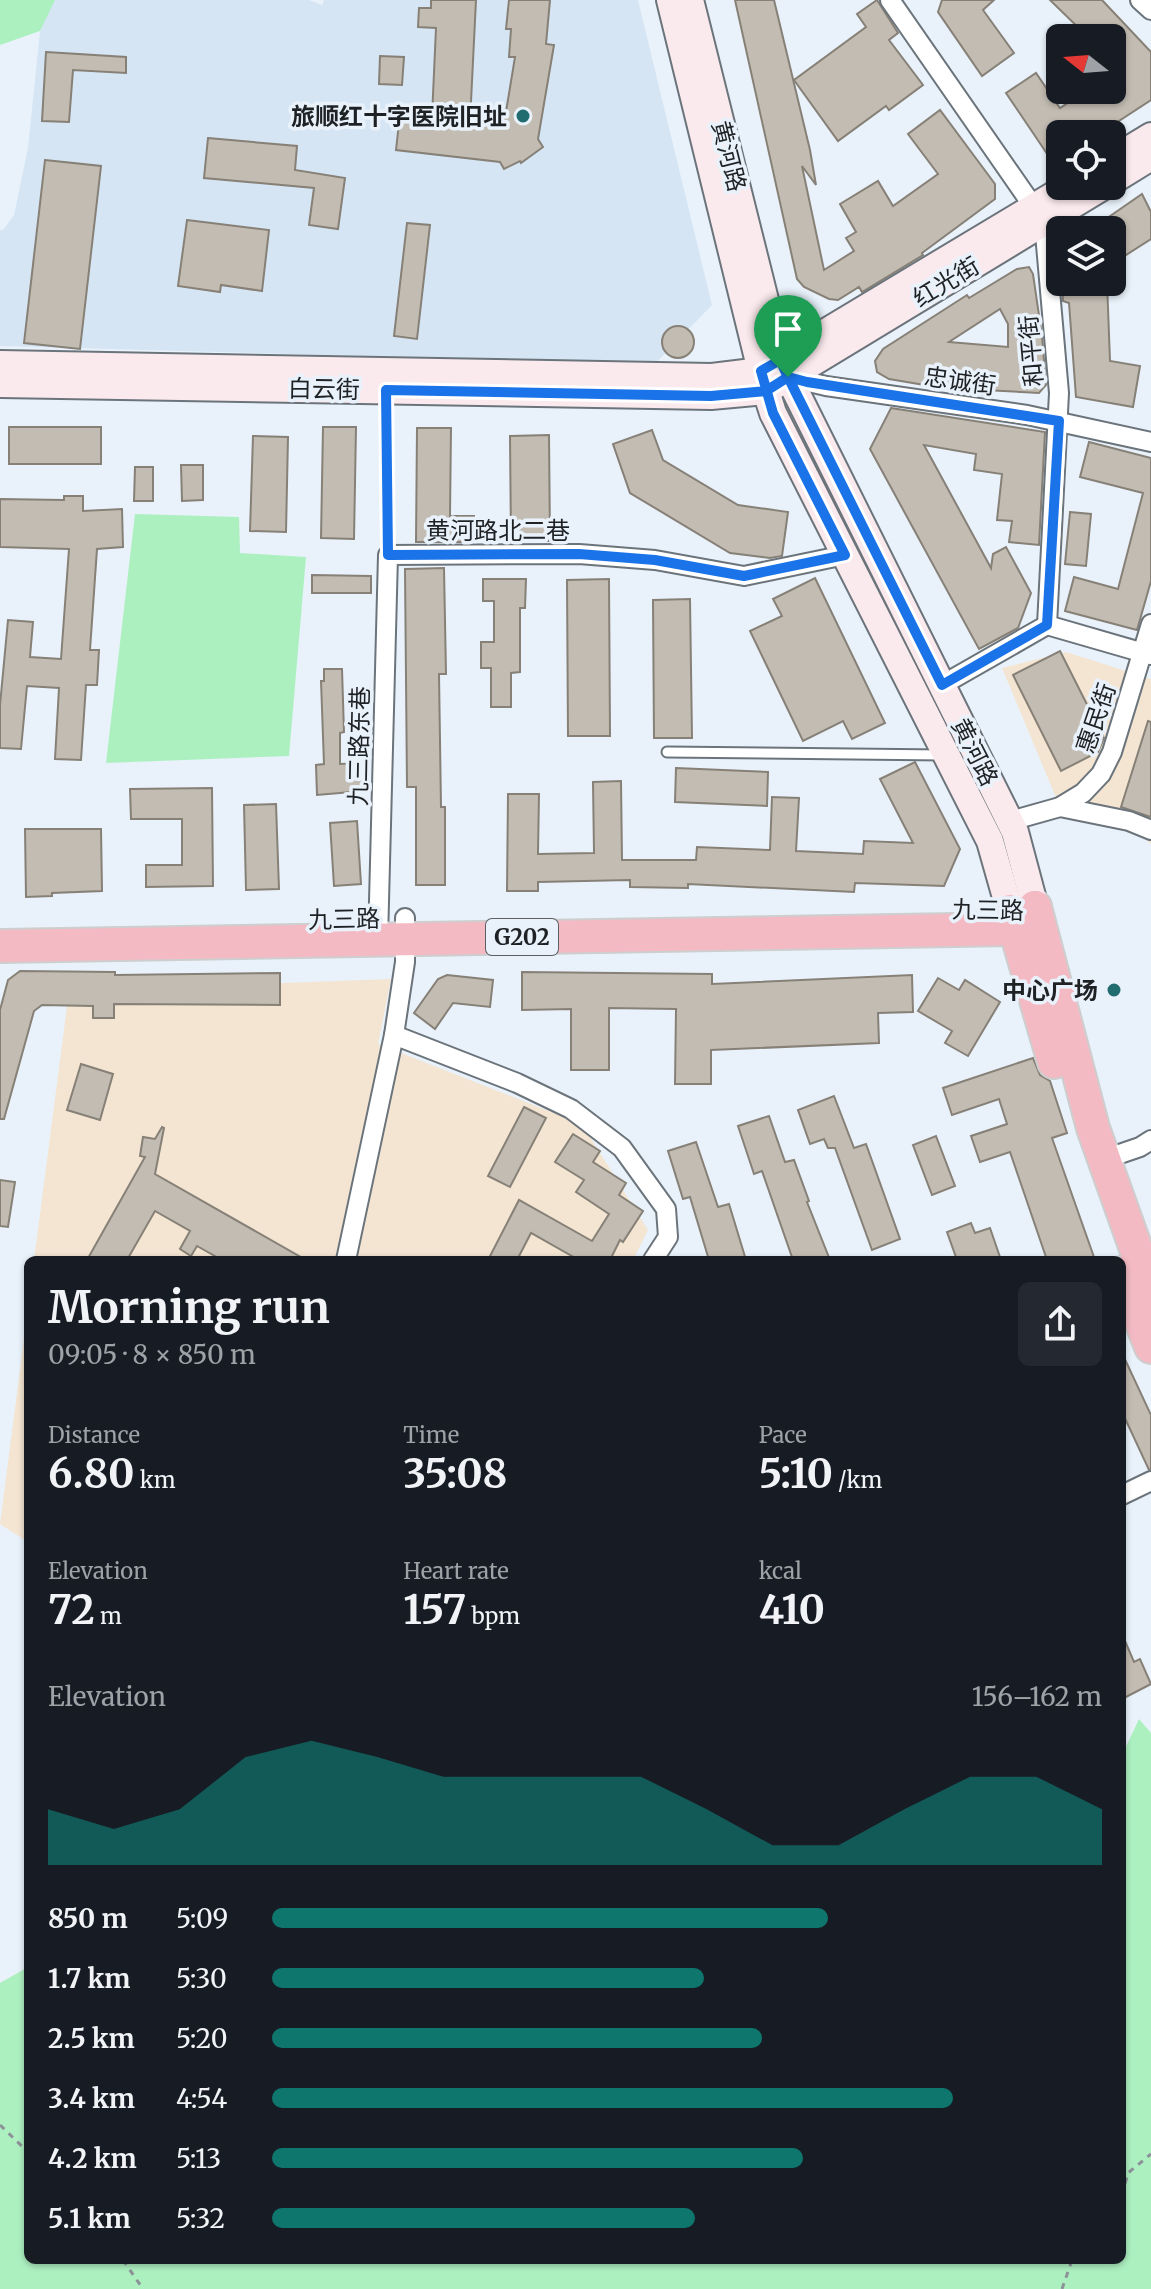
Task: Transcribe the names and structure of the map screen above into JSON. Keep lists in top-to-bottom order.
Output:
{
  "streets": {
    "highway": ["黄河路", "九三路", "G202"],
    "main road": ["红光街", "白云街"],
    "street": [
      "和平街",
      "忠诚街",
      "黄河路北二巷",
      "惠民街",
      "九三路东巷"
    ]
  },
  "crossings": [
    ["黄河路", "红光街"],
    ["黄河路", "忠诚街"],
    ["黄河路", "白云街"],
    ["黄河路", "黄河路北二巷"],
    ["黄河路", "惠民街"],
    ["黄河路", "九三路"],
    ["红光街", "和平街"],
    ["红光街", "忠诚街"],
    ["红光街", "白云街"],
    ["和平街", "忠诚街"],
    ["忠诚街", "白云街"],
    ["黄河路北二巷", "九三路东巷"],
    ["九三路东巷", "九三路"]
  ],
  "places": ["旅顺红十字医院旧址", "中心广场"],
  "north": "left",
  "page": {
    "heading": ["Morning run", "09:05 · 8 × 850 m"],
    "stats": [
      ["Distance", "6.80 km"],
      ["Time", "35:08"],
      ["Pace", "5:10 /km"],
      ["Elevation", "72 m"],
      ["Heart rate", "157 bpm"],
      ["kcal", "410"]
    ],
    "chart": ["Elevation", "156–162 m"],
    "list": [
      {
        "name": "850 m",
        "note": "5:09"
      },
      {
        "name": "1.7 km",
        "note": "5:30"
      },
      {
        "name": "2.5 km",
        "note": "5:20"
      },
      {
        "name": "3.4 km",
        "note": "4:54"
      },
      {
        "name": "4.2 km",
        "note": "5:13"
      },
      {
        "name": "5.1 km",
        "note": "5:32"
      }
    ]
  }
}
